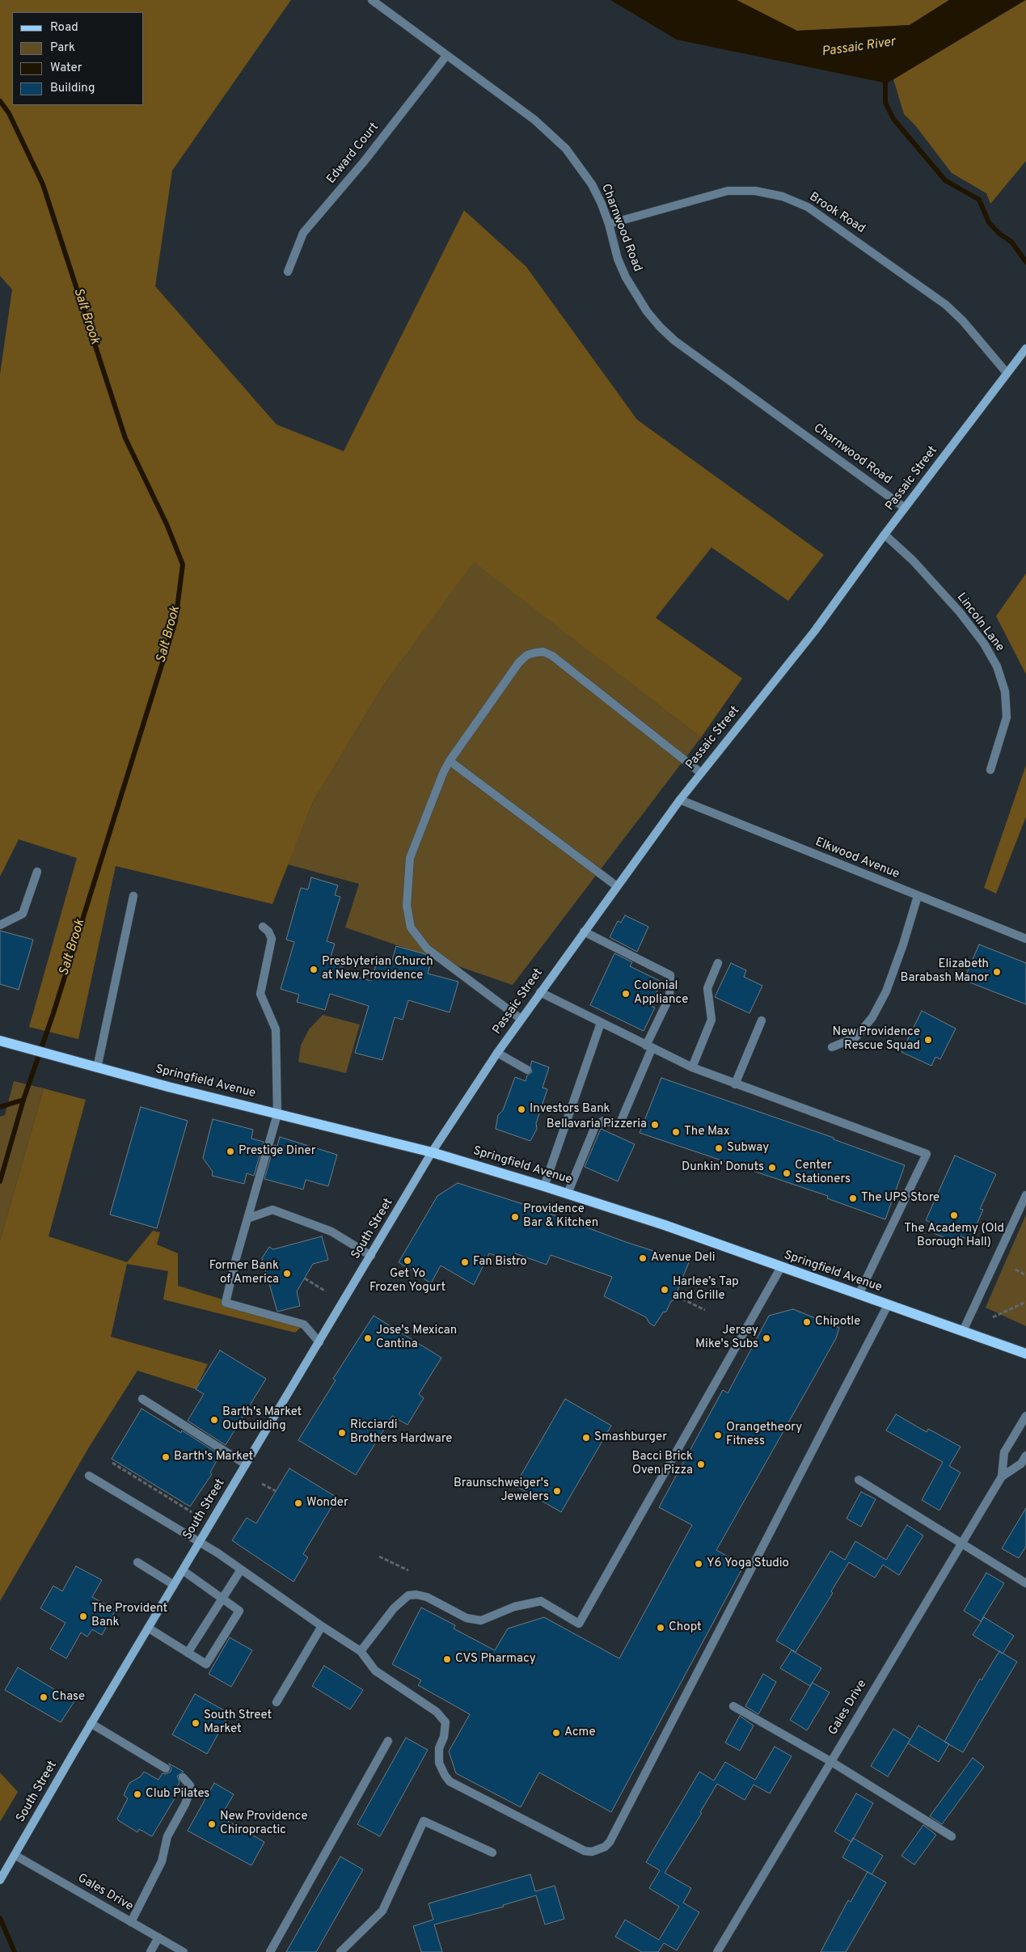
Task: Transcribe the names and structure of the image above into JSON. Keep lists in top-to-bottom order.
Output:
{
  "streets": {
    "main road": ["Passaic Street", "Springfield Avenue", "South Street"],
    "street": [
      "Edward Court",
      "Brook Road",
      "Charnwood Road",
      "Lincoln Lane",
      "Elkwood Avenue",
      "Gales Drive"
    ]
  },
  "crossings": [
    ["Edward Court", "Charnwood Road"],
    ["Brook Road", "Charnwood Road"],
    ["Brook Road", "Passaic Street"],
    ["Charnwood Road", "Passaic Street"],
    ["Passaic Street", "Lincoln Lane"],
    ["Passaic Street", "Elkwood Avenue"],
    ["Passaic Street", "Springfield Avenue"],
    ["Passaic Street", "South Street"],
    ["Springfield Avenue", "South Street"],
    ["South Street", "Gales Drive"]
  ],
  "water": ["Passaic River", "Salt Brook"],
  "places": [
    "Presbyterian Church at New Providence",
    "Elizabeth Barabash Manor",
    "Colonial Appliance",
    "New Providence Rescue Squad",
    "Investors Bank",
    "Bellavaria Pizzeria",
    "The Max",
    "Subway",
    "Prestige Diner",
    "Dunkin' Donuts",
    "Center Stationers",
    "The UPS Store",
    "The Academy (Old Borough Hall)",
    "Providence Bar & Kitchen",
    "Avenue Deli",
    "Get Yo Frozen Yogurt",
    "Fan Bistro",
    "Former Bank of America",
    "Harlee’s Tap and Grille",
    "Chipotle",
    "Jose's Mexican Cantina",
    "Jersey Mike's Subs",
    "Barth's Market Outbuilding",
    "Ricciardi Brothers Hardware",
    "Orangetheory Fitness",
    "Smashburger",
    "Barth's Market",
    "Bacci Brick Oven Pizza",
    "Braunschweiger's Jewelers",
    "Wonder",
    "Y6 Yoga Studio",
    "The Provident Bank",
    "Chopt",
    "CVS Pharmacy",
    "Chase",
    "South Street Market",
    "Acme",
    "Club Pilates",
    "New Providence Chiropractic"
  ],
  "legend": [
    "Road",
    "Park",
    "Water",
    "Building"
  ]
}
